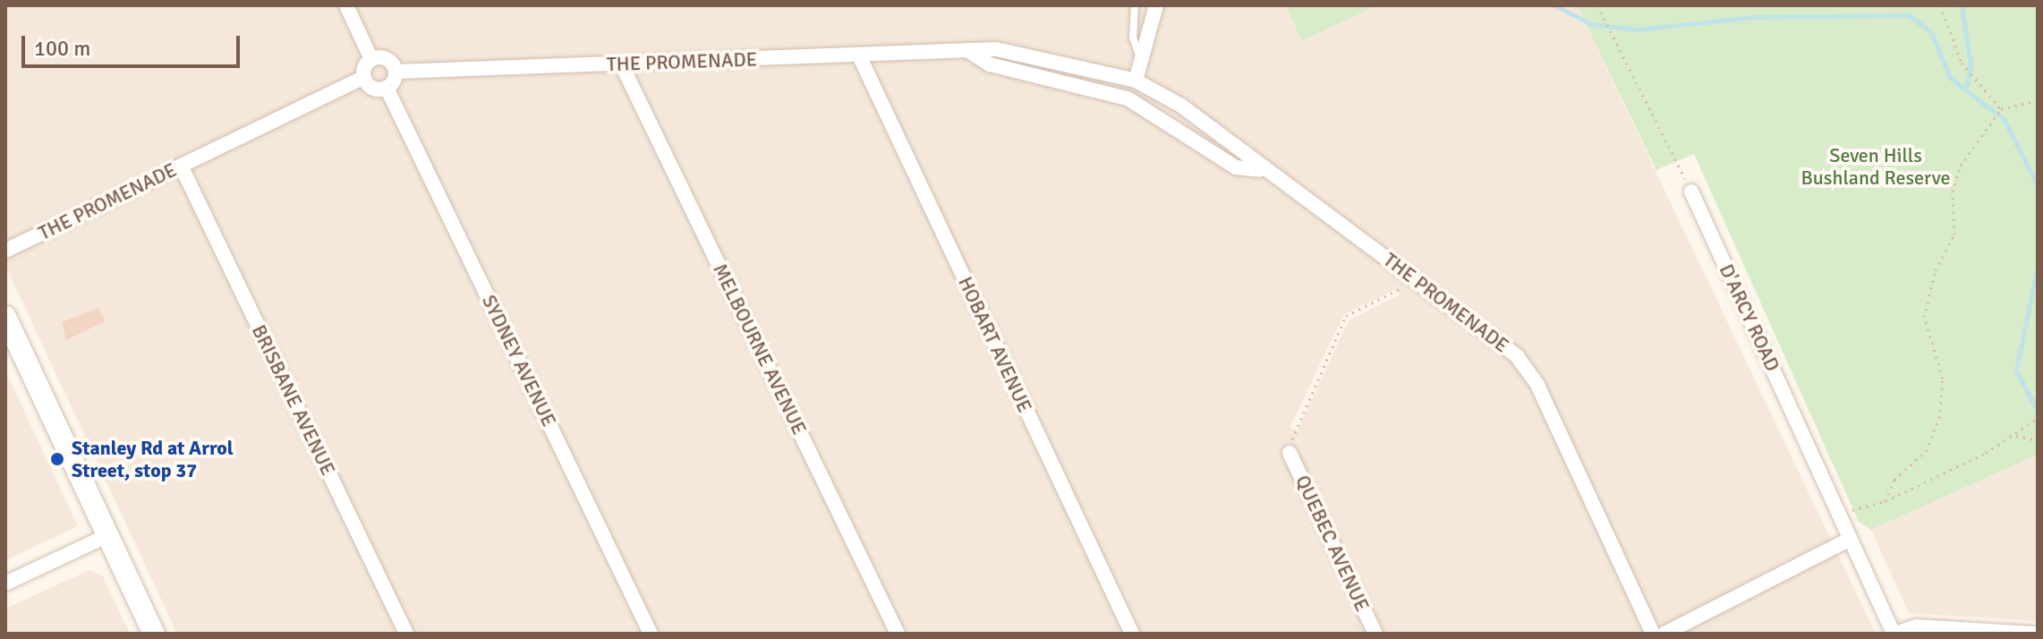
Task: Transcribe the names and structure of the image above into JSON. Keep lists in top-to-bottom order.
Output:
{
  "streets": {
    "street": [
      "THE PROMENADE",
      "D'ARCY ROAD",
      "HOBART AVENUE",
      "MELBOURNE AVENUE",
      "SYDNEY AVENUE",
      "BRISBANE AVENUE",
      "QUEBEC AVENUE"
    ]
  },
  "crossings": [
    ["THE PROMENADE", "HOBART AVENUE"],
    ["THE PROMENADE", "MELBOURNE AVENUE"],
    ["THE PROMENADE", "SYDNEY AVENUE"],
    ["THE PROMENADE", "BRISBANE AVENUE"]
  ],
  "parks": ["Seven Hills Bushland Reserve"],
  "places": ["Stanley Rd at Arrol Street, stop 37"],
  "scale_bar": "100 m"
}
